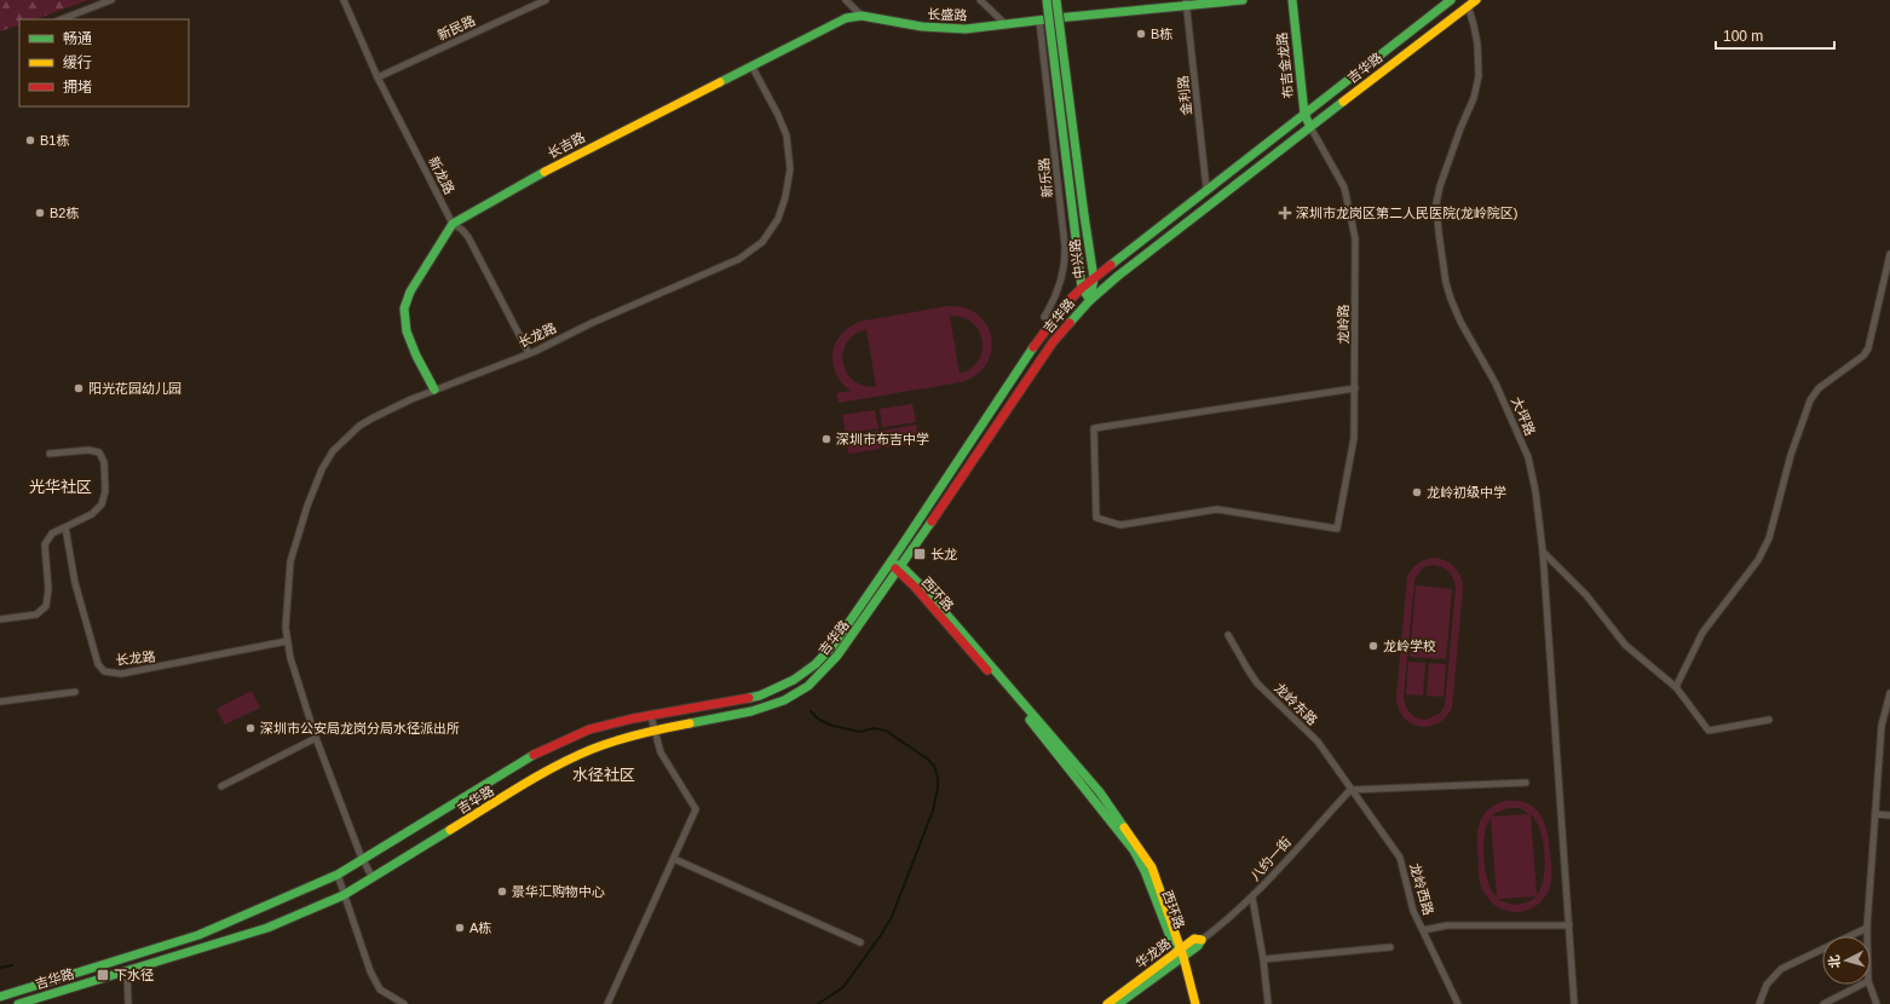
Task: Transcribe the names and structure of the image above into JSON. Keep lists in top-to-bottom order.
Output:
{
  "streets": {
    "main road": [
      "长盛路",
      "布吉金龙路",
      "吉华路",
      "长吉路",
      "中兴路",
      "西环路",
      "华龙路"
    ],
    "street": [
      "新民路",
      "金利路",
      "新龙路",
      "新乐路",
      "龙岭路",
      "长龙路",
      "大坪路",
      "龙岭东路",
      "八约一街",
      "龙岭西路"
    ]
  },
  "crossings": [
    ["长盛路", "金利路"],
    ["长盛路", "长吉路"],
    ["长盛路", "新乐路"],
    ["新民路", "新龙路"],
    ["布吉金龙路", "吉华路"],
    ["布吉金龙路", "龙岭路"],
    ["吉华路", "金利路"],
    ["吉华路", "新乐路"],
    ["吉华路", "中兴路"],
    ["吉华路", "龙岭路"],
    ["吉华路", "长龙路"],
    ["吉华路", "大坪路"],
    ["吉华路", "西环路"],
    ["长吉路", "新龙路"],
    ["长吉路", "长龙路"],
    ["新龙路", "长龙路"],
    ["西环路", "华龙路"],
    ["龙岭东路", "八约一街"],
    ["龙岭东路", "龙岭西路"],
    ["八约一街", "龙岭西路"],
    ["八约一街", "华龙路"]
  ],
  "districts": ["光华社区", "水径社区"],
  "places": {
    "other": [
      "B栋",
      "B1栋",
      "B2栋",
      "阳光花园幼儿园",
      "深圳市布吉中学",
      "龙岭初级中学",
      "龙岭学校",
      "深圳市公安局龙岗分局水径派出所",
      "景华汇购物中心",
      "A栋"
    ],
    "health": ["深圳市龙岗区第二人民医院(龙岭院区)"],
    "transit": ["长龙", "下水径"]
  },
  "legend": ["畅通", "缓行", "拥堵"],
  "scale_bar": "100 m",
  "north": "left"
}
